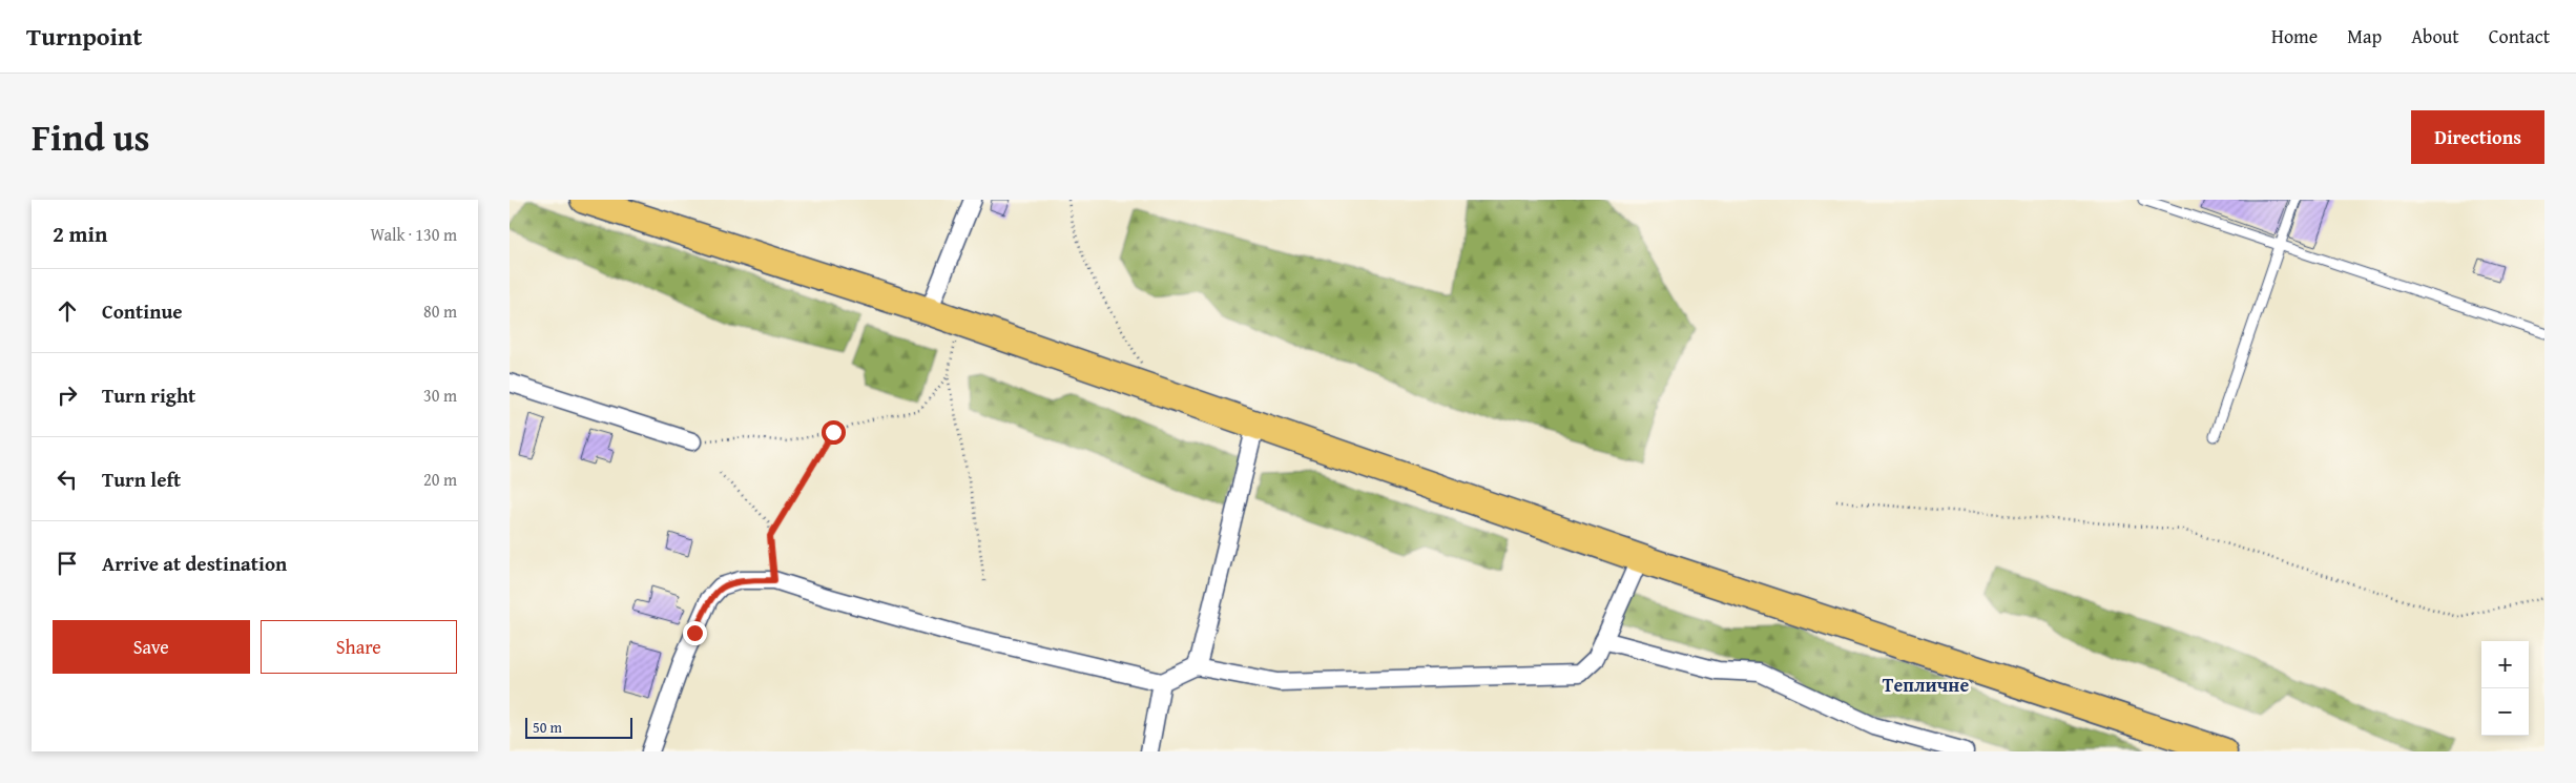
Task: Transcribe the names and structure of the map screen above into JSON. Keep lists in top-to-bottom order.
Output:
{
  "districts": ["Тепличне"],
  "scale_bar": "50 m",
  "page": {
    "header": "Turnpoint",
    "nav": [
      "Home",
      "Map",
      "About",
      "Contact"
    ],
    "title": "Find us",
    "buttons": [
      "Directions",
      ["Save", "Share"]
    ],
    "heading": ["2 min", "Walk · 130 m"],
    "list": [
      ["Continue", "80 m"],
      ["Turn right", "30 m"],
      ["Turn left", "20 m"],
      "Arrive at destination"
    ],
    "map_buttons": ["+", "−"],
    "scale": "50 m"
  }
}
